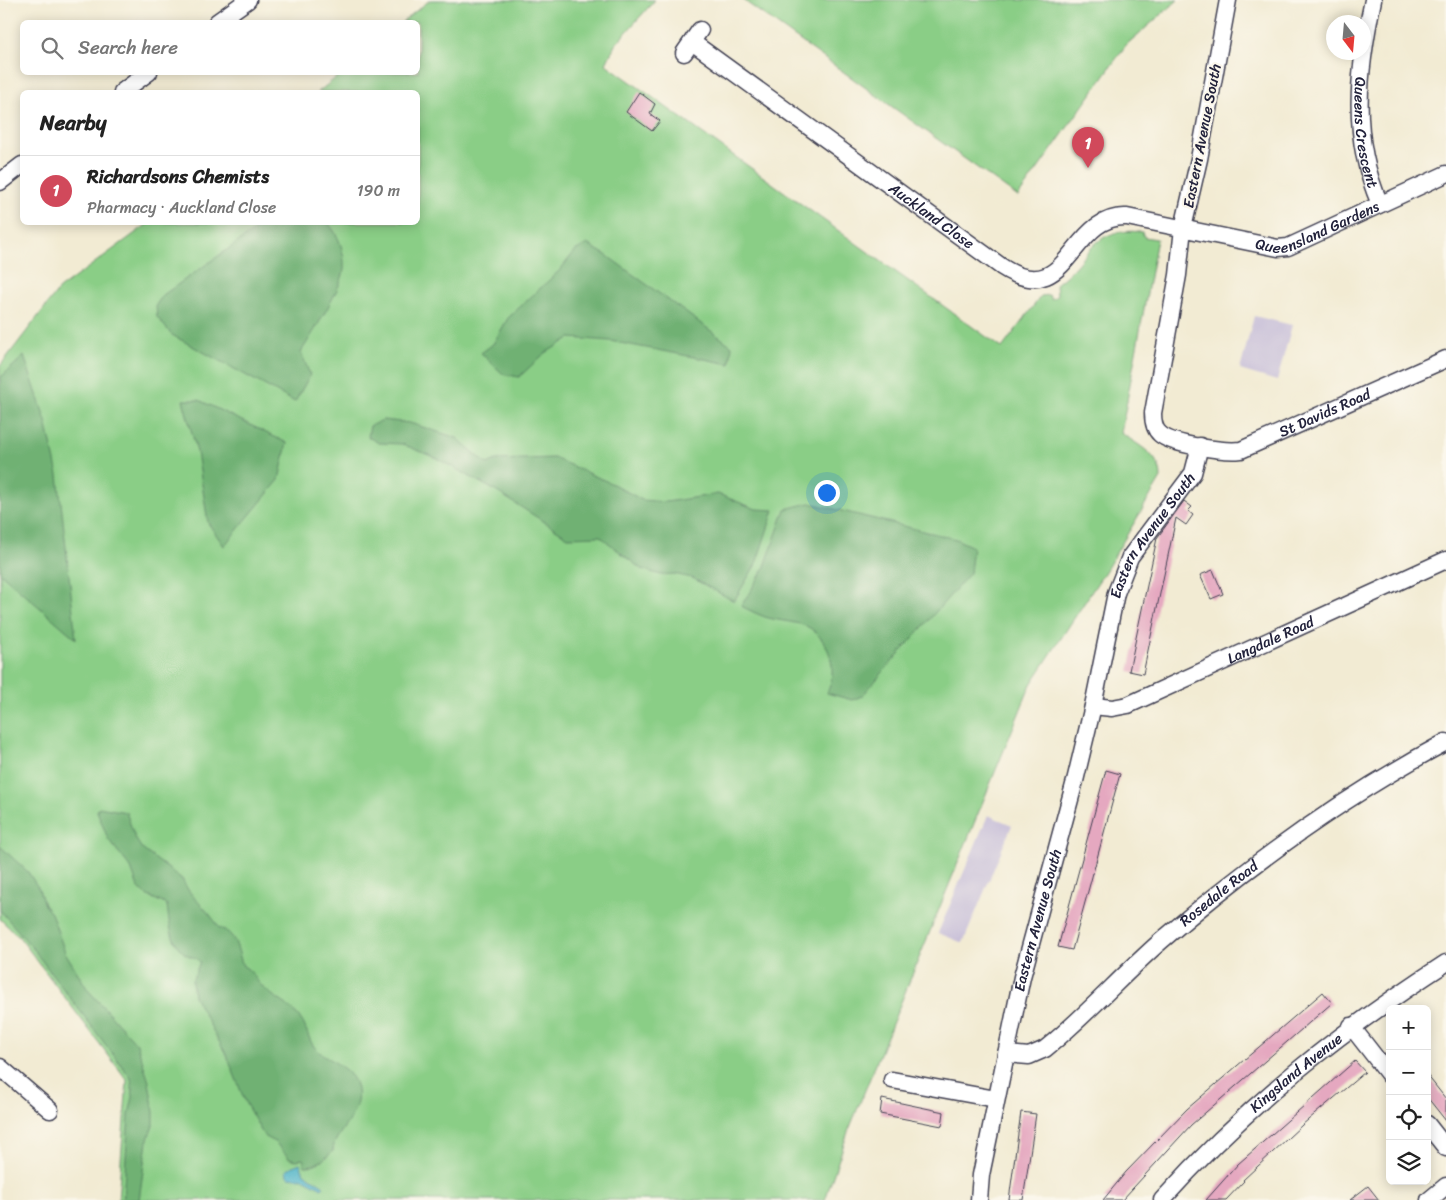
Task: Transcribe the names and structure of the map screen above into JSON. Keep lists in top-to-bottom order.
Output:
{
  "streets": {
    "street": [
      "Queens Crescent",
      "Eastern Avenue South",
      "Auckland Close",
      "Queensland Gardens",
      "St Davids Road",
      "Langdale Road",
      "Rosedale Road",
      "Kingsland Avenue"
    ]
  },
  "crossings": [
    ["Queens Crescent", "Queensland Gardens"],
    ["Eastern Avenue South", "Auckland Close"],
    ["Eastern Avenue South", "Queensland Gardens"],
    ["Eastern Avenue South", "St Davids Road"],
    ["Eastern Avenue South", "Langdale Road"],
    ["Eastern Avenue South", "Rosedale Road"],
    ["Auckland Close", "Queensland Gardens"]
  ],
  "north": "bottom",
  "page": {
    "search": "Search here",
    "heading": "Nearby",
    "pins": "1",
    "list": [
      {
        "mark": "1",
        "name": "Richardsons Chemists",
        "note": "Pharmacy · Auckland Close",
        "value": "190 m"
      }
    ],
    "map_buttons": ["+", "−"]
  }
}
